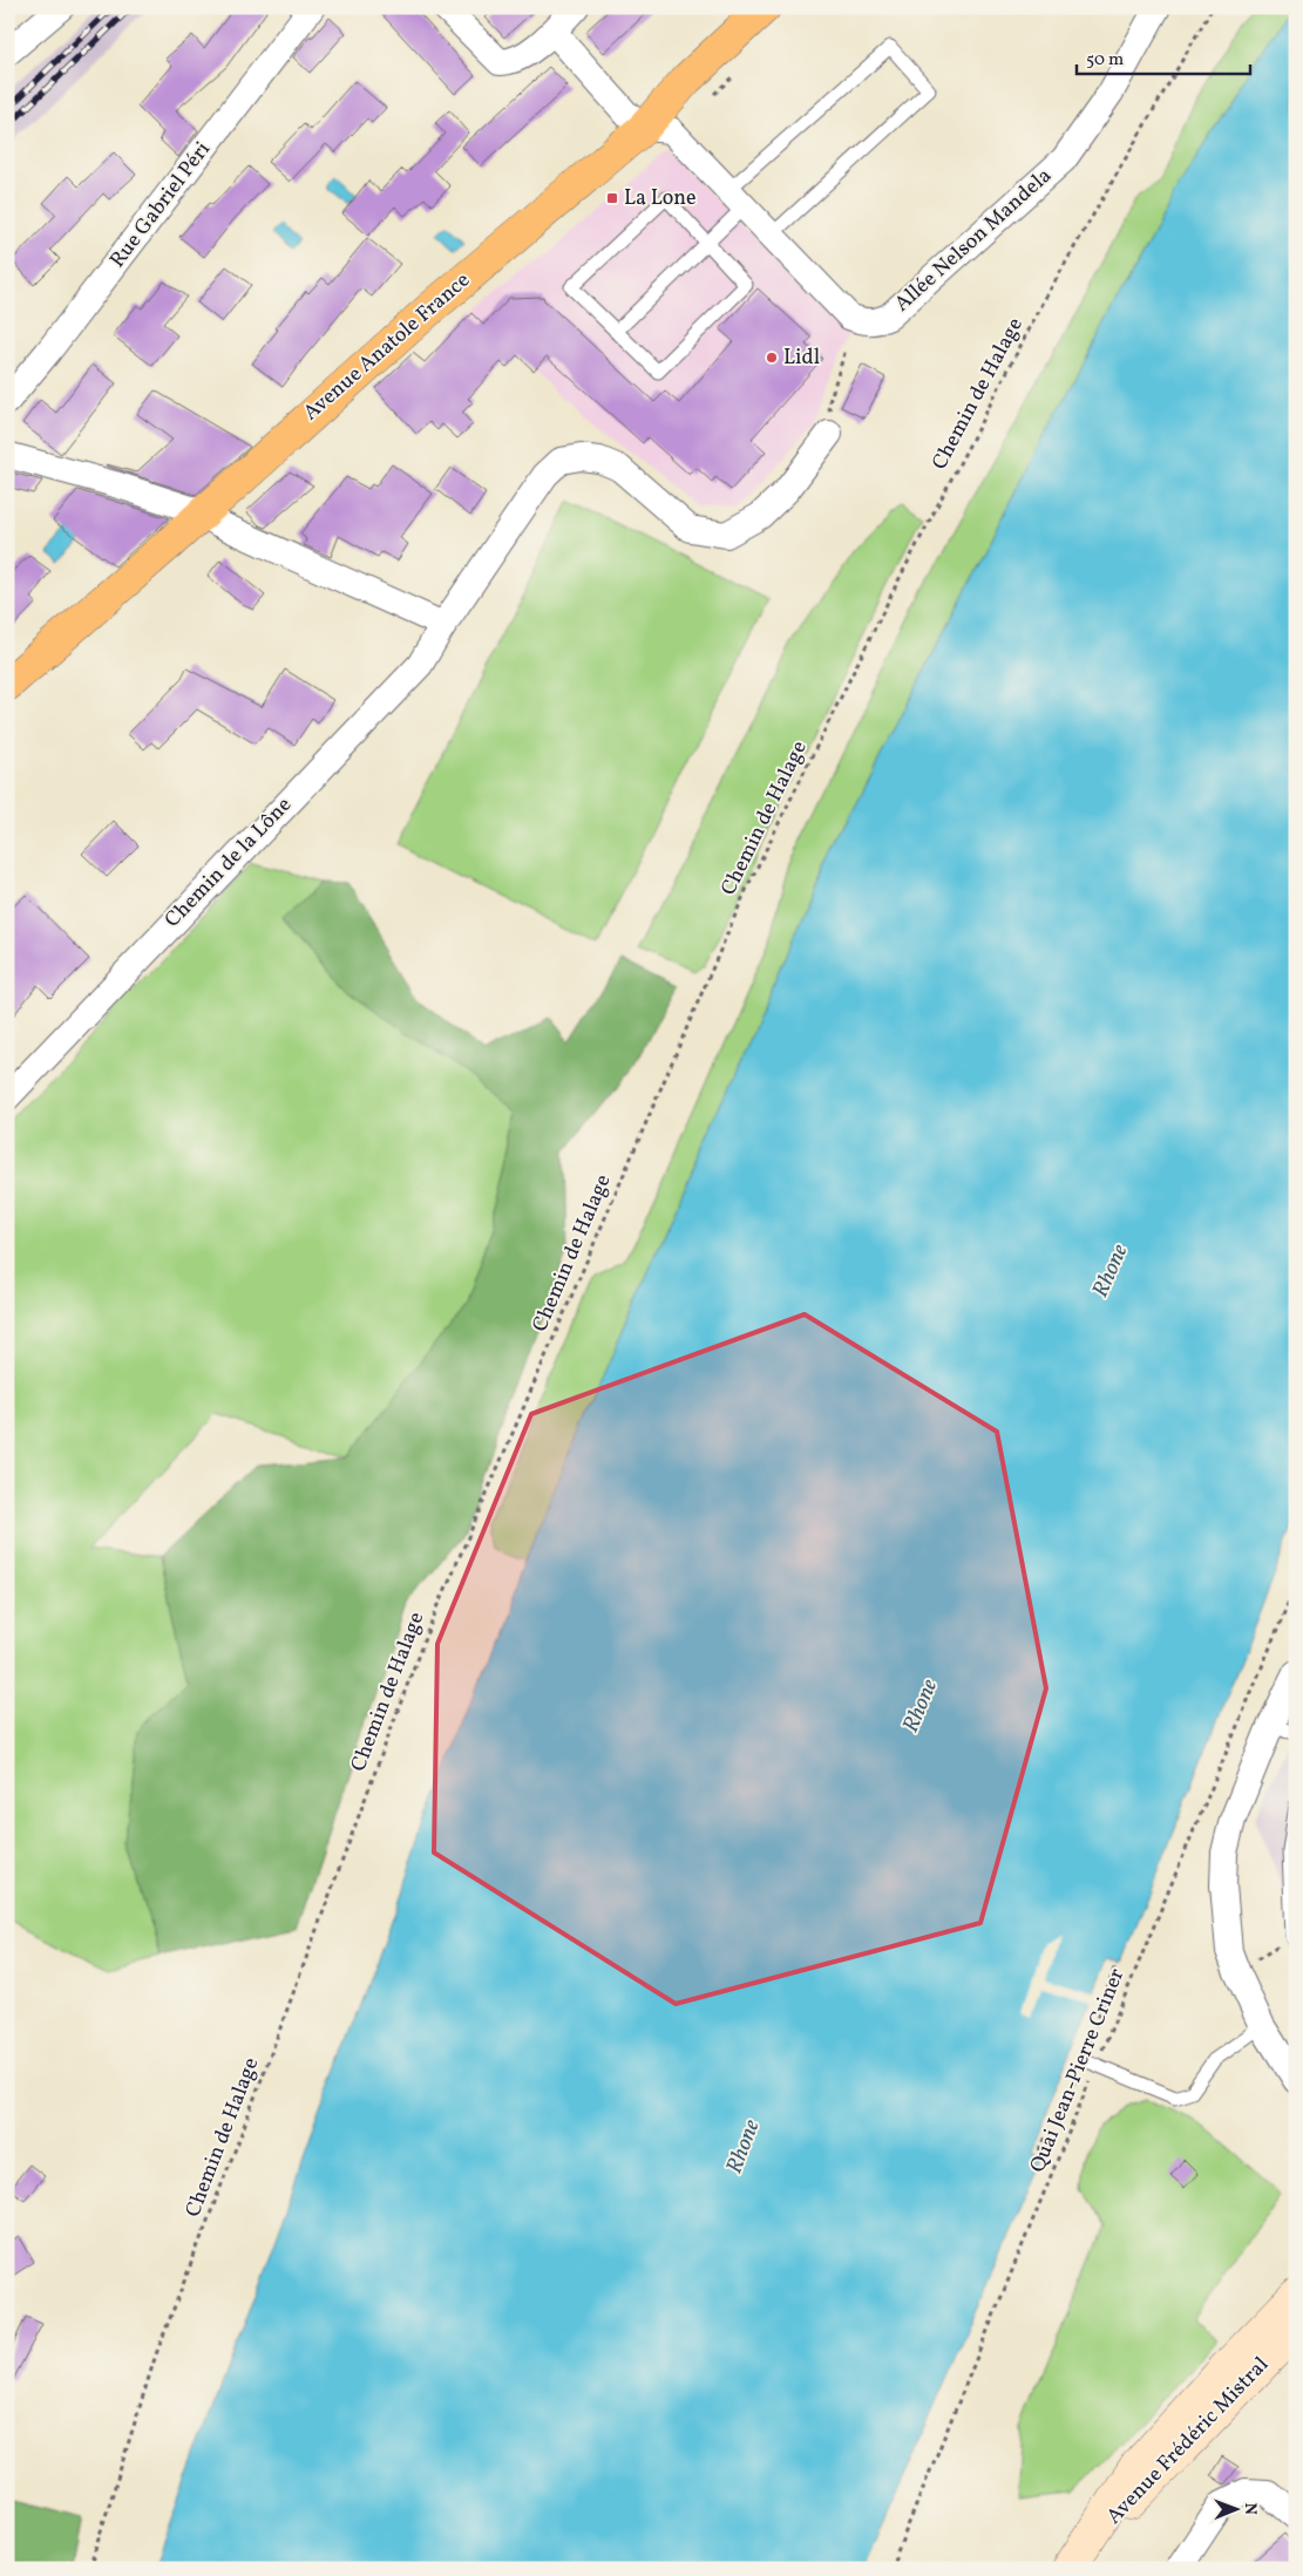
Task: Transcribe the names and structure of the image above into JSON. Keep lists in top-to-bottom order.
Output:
{
  "streets": {
    "main road": ["Avenue Anatole France", "Avenue Frédéric Mistral"],
    "street": ["Rue Gabriel Péri", "Allée Nelson Mandela", "Chemin de la Lône"],
    "path": ["Chemin de Halage", "Quai Jean-Pierre Criner"]
  },
  "crossings": [
    ["Allée Nelson Mandela", "Avenue Anatole France"]
  ],
  "water": ["Rhone"],
  "places": {
    "transit": ["La Lone"],
    "other": ["Lidl"]
  },
  "scale_bar": "50 m",
  "north": "right"
}
